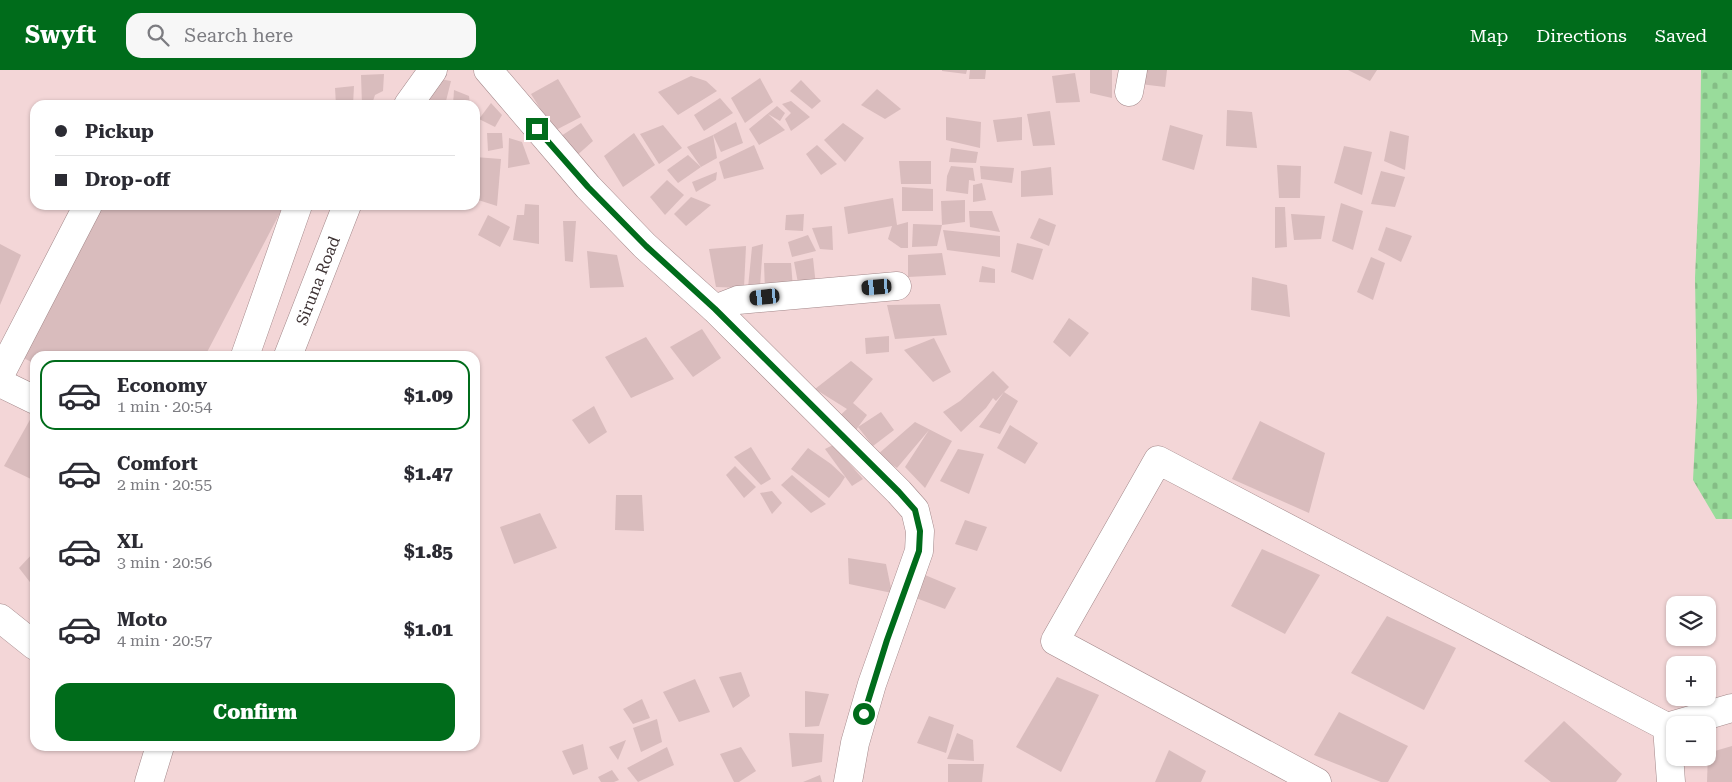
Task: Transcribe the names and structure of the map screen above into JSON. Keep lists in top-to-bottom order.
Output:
{
  "streets": {
    "street": ["Siruna Road"]
  },
  "page": {
    "header": "Swyft",
    "search": "Search here",
    "nav": ["Map", "Directions", "Saved"],
    "banner": ["Pickup", "Drop-off"],
    "list": [
      {
        "name": "Economy",
        "note": "1 min · 20:54",
        "value": "$1.09"
      },
      {
        "name": "Comfort",
        "note": "2 min · 20:55",
        "value": "$1.47"
      },
      {
        "name": "XL",
        "note": "3 min · 20:56",
        "value": "$1.85"
      },
      {
        "name": "Moto",
        "note": "4 min · 20:57",
        "value": "$1.01"
      }
    ],
    "map_buttons": ["+", "−"],
    "buttons": "Confirm"
  }
}
